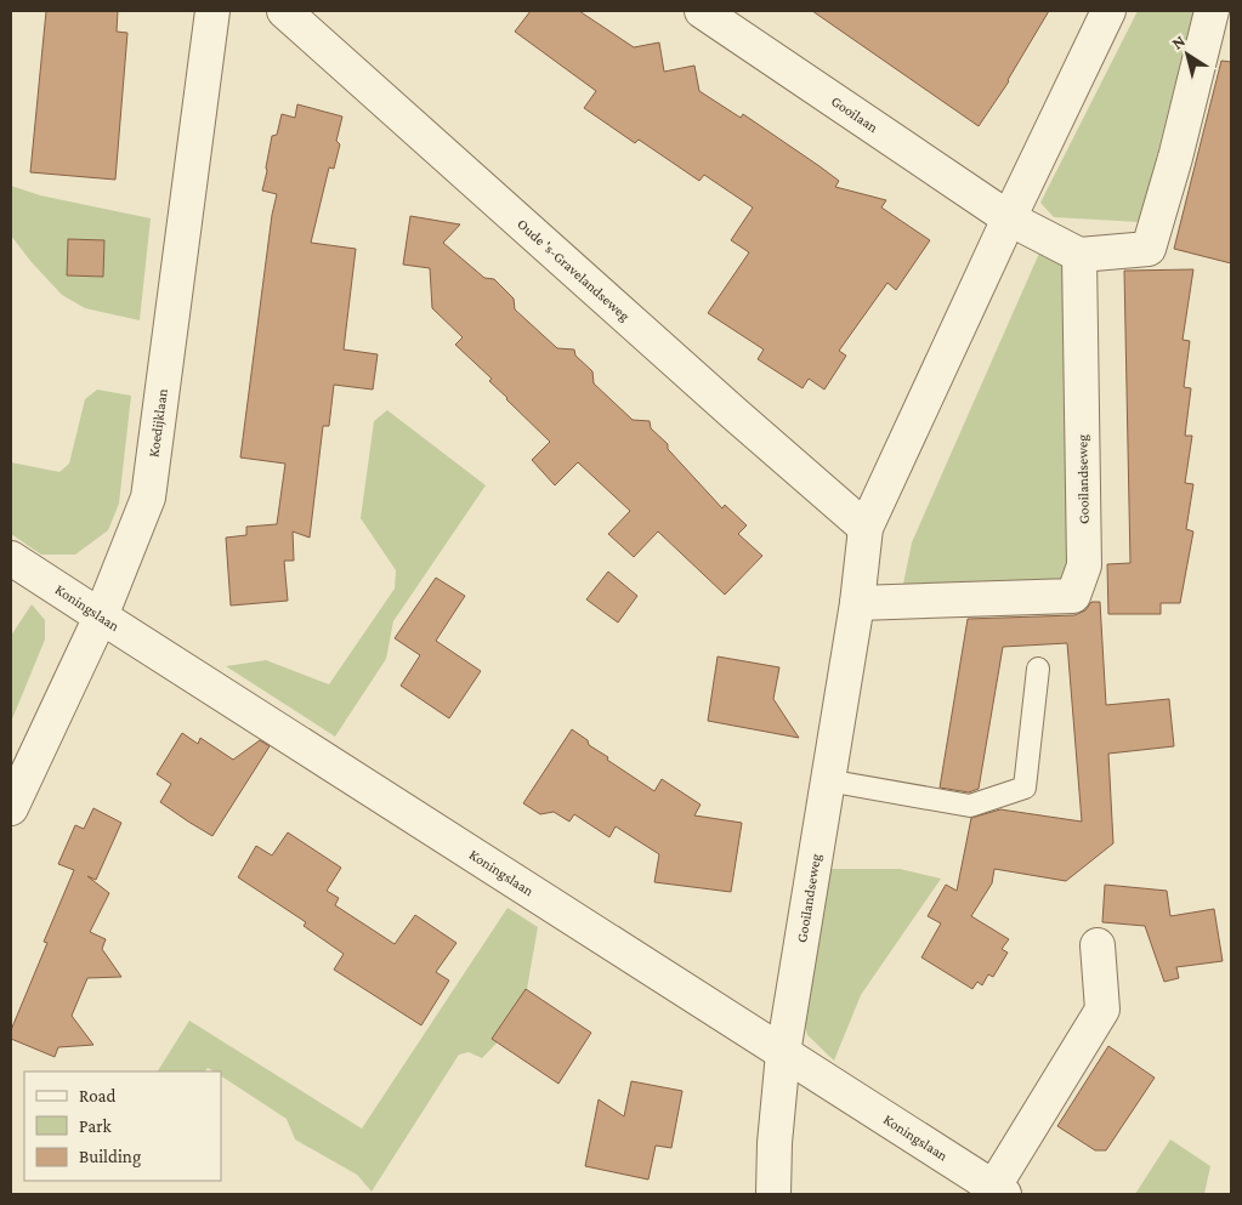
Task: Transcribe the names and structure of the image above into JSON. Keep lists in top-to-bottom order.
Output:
{
  "streets": {
    "street": [
      "Gooilaan",
      "Oude 's-Gravelandseweg",
      "Koedijklaan",
      "Gooilandseweg",
      "Koningslaan"
    ]
  },
  "crossings": [
    ["Gooilaan", "Gooilandseweg"],
    ["Oude 's-Gravelandseweg", "Gooilandseweg"],
    ["Koedijklaan", "Koningslaan"],
    ["Gooilandseweg", "Koningslaan"]
  ],
  "legend": ["Road", "Park", "Building"],
  "north": "top left"
}
